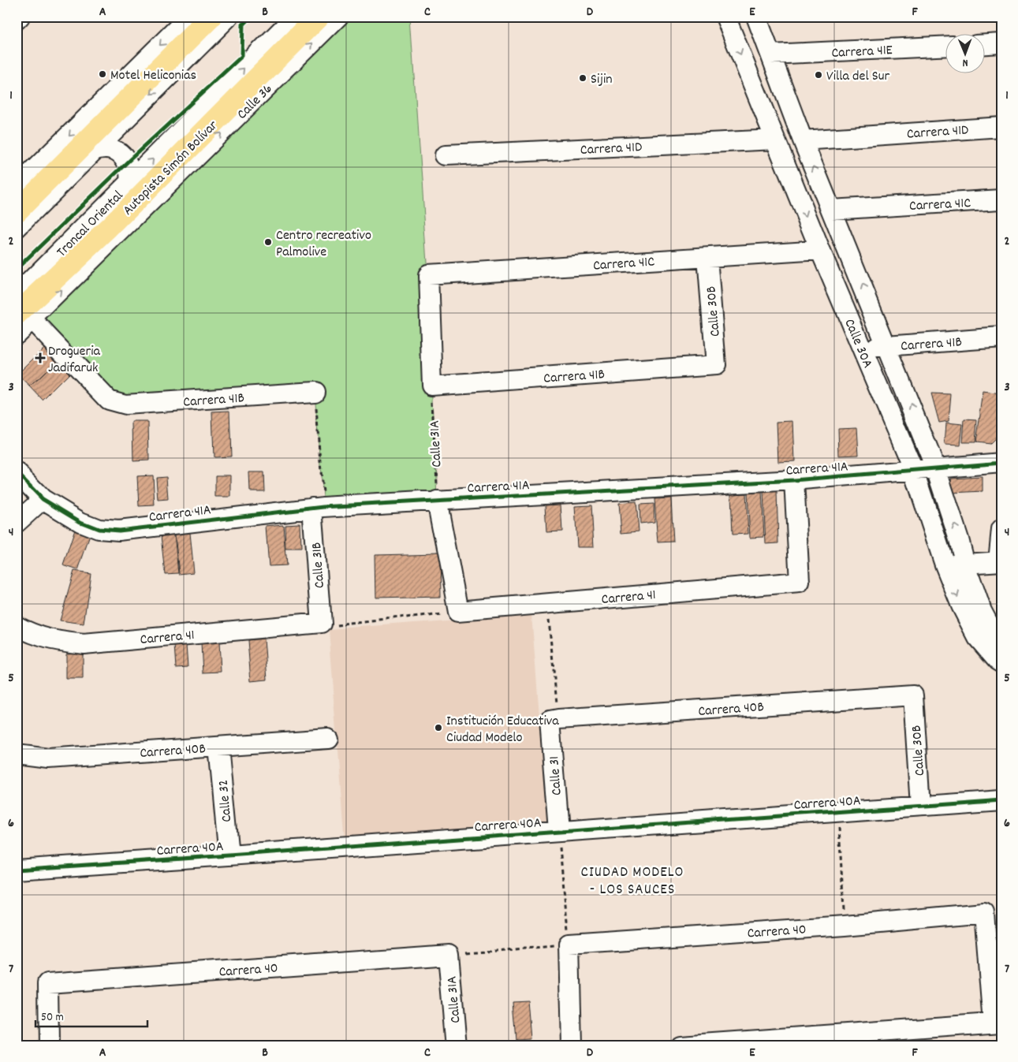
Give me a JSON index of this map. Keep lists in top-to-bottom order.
{
  "streets": {
    "highway": ["Autopista Simón Bolívar"],
    "street": [
      "Carrera 41E",
      "Calle 36",
      "Carrera 41D",
      "Carrera 41C",
      "Troncal Oriental",
      "Calle 30B",
      "Calle 30A",
      "Carrera 41B",
      "Calle 31A",
      "Carrera 41A",
      "Calle 31B",
      "Carrera 41",
      "Carrera 40B",
      "Calle 31",
      "Calle 32",
      "Carrera 40A",
      "Carrera 40"
    ]
  },
  "crossings": [
    ["Carrera 41E", "Calle 30A"],
    ["Calle 36", "Autopista Simón Bolívar"],
    ["Calle 36", "Carrera 41B"],
    ["Carrera 41D", "Calle 30A"],
    ["Autopista Simón Bolívar", "Carrera 41B"],
    ["Carrera 41C", "Calle 30B"],
    ["Carrera 41C", "Calle 30A"],
    ["Carrera 41C", "Carrera 41B"],
    ["Carrera 41C", "Calle 31A"],
    ["Calle 30B", "Carrera 41B"],
    ["Calle 30B", "Carrera 40B"],
    ["Calle 30B", "Carrera 40A"],
    ["Calle 30A", "Carrera 41B"],
    ["Calle 30A", "Carrera 41A"],
    ["Carrera 41B", "Calle 31A"],
    ["Calle 31A", "Carrera 41A"],
    ["Calle 31A", "Carrera 40"],
    ["Carrera 41A", "Calle 31B"],
    ["Carrera 41A", "Carrera 41"],
    ["Calle 31B", "Carrera 41"],
    ["Carrera 40B", "Calle 31"],
    ["Carrera 40B", "Calle 32"],
    ["Calle 31", "Carrera 40A"],
    ["Calle 32", "Carrera 40A"]
  ],
  "districts": ["CIUDAD MODELO - LOS SAUCES"],
  "places": {
    "other": [
      "Motel Heliconias",
      "Villa del Sur",
      "Sijin",
      "Centro recreativo Palmolive",
      "Institución Educativa Ciudad Modelo"
    ],
    "health": ["Drogueria Jadifaruk"]
  },
  "scale_bar": "50 m",
  "north": "bottom",
  "grid": {
    "columns": [
      "A",
      "B",
      "C",
      "D",
      "E",
      "F"
    ],
    "rows": [
      "1",
      "2",
      "3",
      "4",
      "5",
      "6",
      "7"
    ]
  }
}
